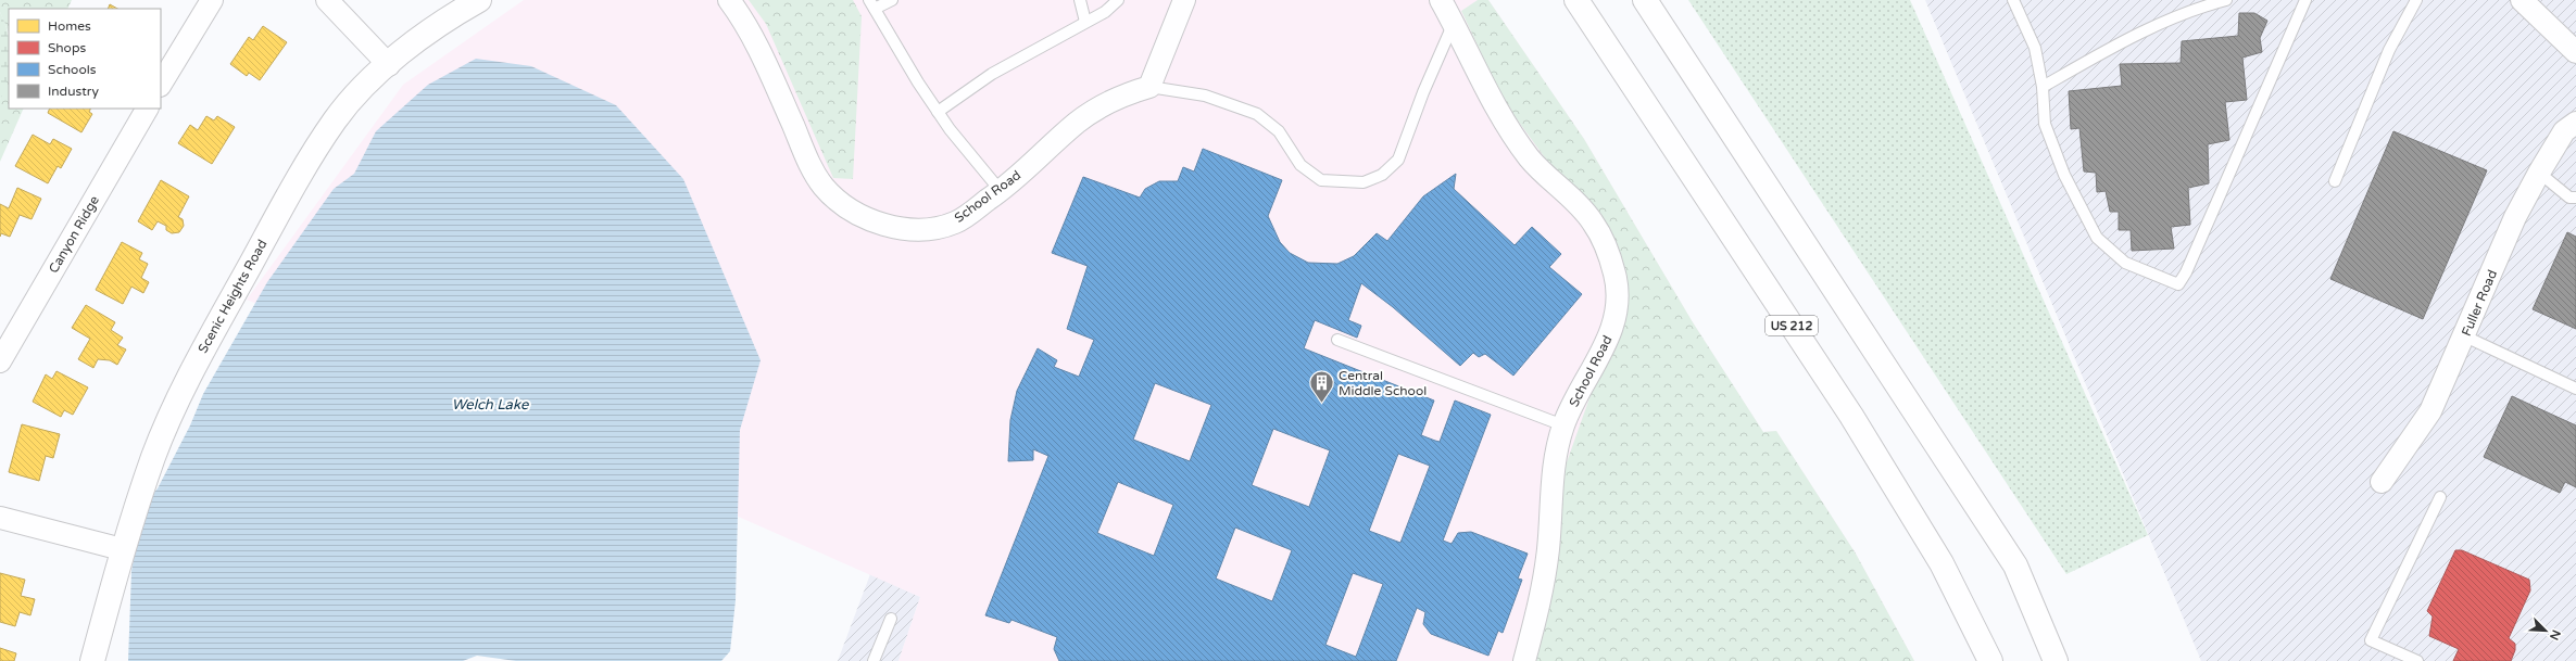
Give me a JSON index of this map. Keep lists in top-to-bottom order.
{
  "streets": {
    "main road": ["Scenic Heights Road", "US 212"],
    "street": ["School Road", "Canyon Ridge", "Fuller Road"]
  },
  "water": ["Welch Lake"],
  "places": {
    "building": ["Central Middle School"]
  },
  "legend": [
    "Homes",
    "Shops",
    "Schools",
    "Industry"
  ],
  "north": "bottom right"
}
